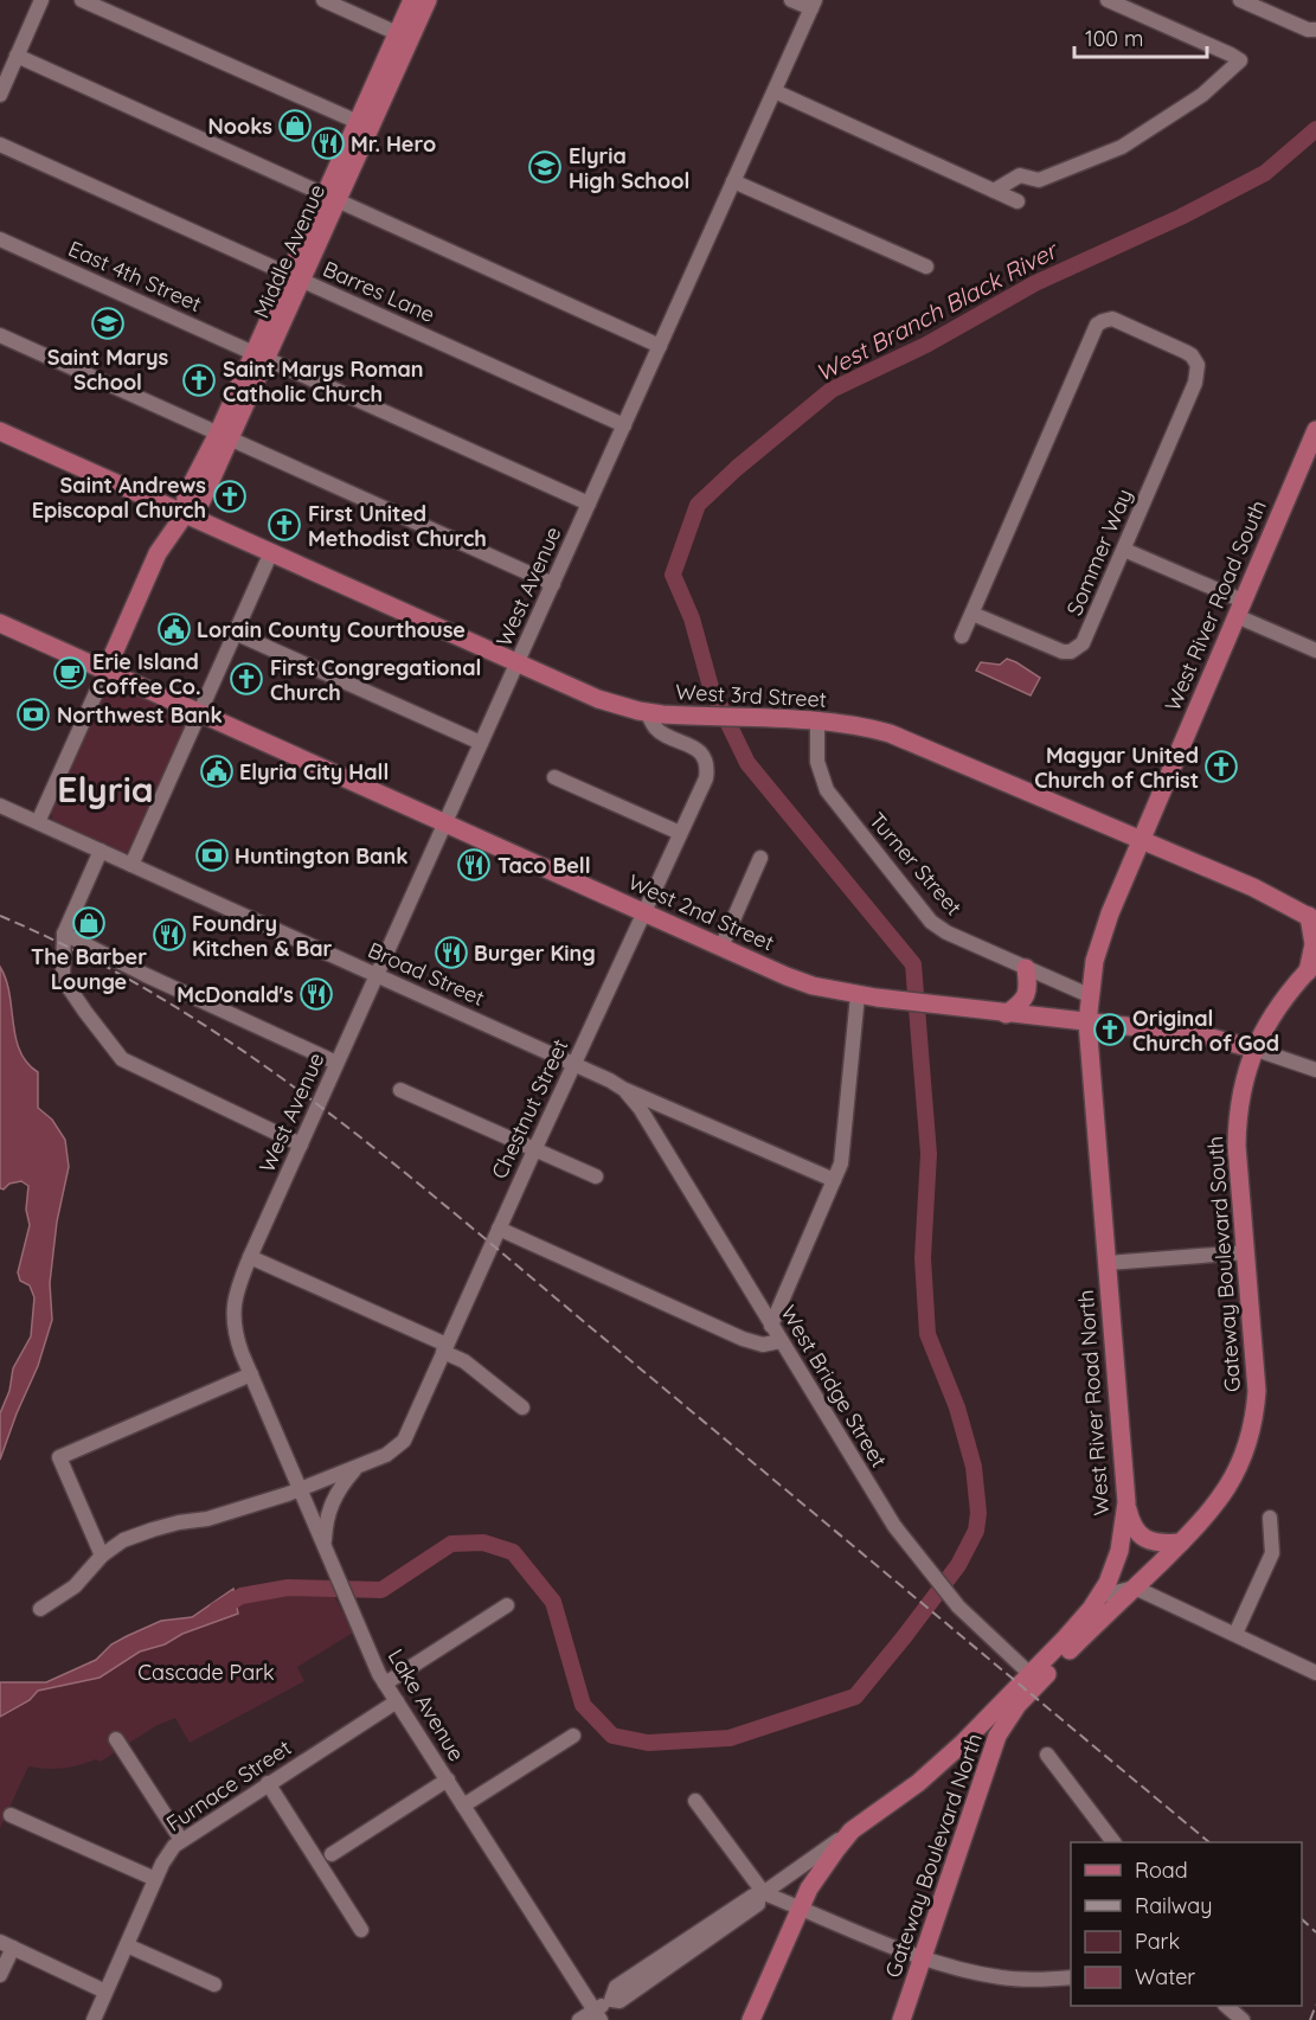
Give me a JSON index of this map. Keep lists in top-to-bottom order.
{
  "streets": {
    "main road": [
      "Middle Avenue",
      "West River Road South",
      "West 3rd Street",
      "West 2nd Street",
      "Gateway Boulevard South",
      "West River Road North",
      "Gateway Boulevard North"
    ],
    "street": [
      "East 4th Street",
      "Barres Lane",
      "Sommer Way",
      "West Avenue",
      "Turner Street",
      "Broad Street",
      "Chestnut Street",
      "West Bridge Street",
      "Lake Avenue",
      "Furnace Street"
    ]
  },
  "crossings": [
    ["Middle Avenue", "East 4th Street"],
    ["Middle Avenue", "Barres Lane"],
    ["Middle Avenue", "West 3rd Street"],
    ["Middle Avenue", "West 2nd Street"],
    ["Middle Avenue", "Broad Street"],
    ["East 4th Street", "West Avenue"],
    ["Barres Lane", "West Avenue"],
    ["West Avenue", "West 3rd Street"],
    ["West Avenue", "West 2nd Street"],
    ["West Avenue", "Broad Street"],
    ["West Avenue", "Lake Avenue"],
    ["West River Road South", "West 3rd Street"],
    ["West River Road South", "West River Road North"],
    ["West 3rd Street", "Turner Street"],
    ["West 3rd Street", "Chestnut Street"],
    ["West 3rd Street", "West River Road North"],
    ["Turner Street", "West River Road North"],
    ["West 2nd Street", "Chestnut Street"],
    ["West 2nd Street", "Gateway Boulevard South"],
    ["West 2nd Street", "West River Road North"],
    ["Broad Street", "Chestnut Street"],
    ["Broad Street", "West Bridge Street"],
    ["Chestnut Street", "Lake Avenue"],
    ["Gateway Boulevard South", "Gateway Boulevard North"],
    ["West Bridge Street", "West River Road North"],
    ["West Bridge Street", "Gateway Boulevard North"],
    ["West River Road North", "Lake Avenue"],
    ["West River Road North", "Gateway Boulevard North"],
    ["Lake Avenue", "Furnace Street"]
  ],
  "districts": ["Elyria"],
  "water": ["West Branch Black River"],
  "parks": ["Cascade Park"],
  "places": {
    "shop": ["Nooks", "The Barber Lounge"],
    "restaurant": [
      "Mr. Hero",
      "Taco Bell",
      "Foundry Kitchen & Bar",
      "Burger King",
      "McDonald's"
    ],
    "school or university": ["Elyria High School", "Saint Marys School"],
    "church": [
      "Saint Marys Roman Catholic Church",
      "Saint Andrews Episcopal Church",
      "First United Methodist Church",
      "First Congregational Church",
      "Magyar United Church of Christ",
      "Original Church of God"
    ],
    "public building": ["Lorain County Courthouse", "Elyria City Hall"],
    "cafe": ["Erie Island Coffee Co."],
    "bank": ["Northwest Bank", "Huntington Bank"]
  },
  "legend": [
    "Road",
    "Railway",
    "Park",
    "Water"
  ],
  "scale_bar": "100 m"
}
